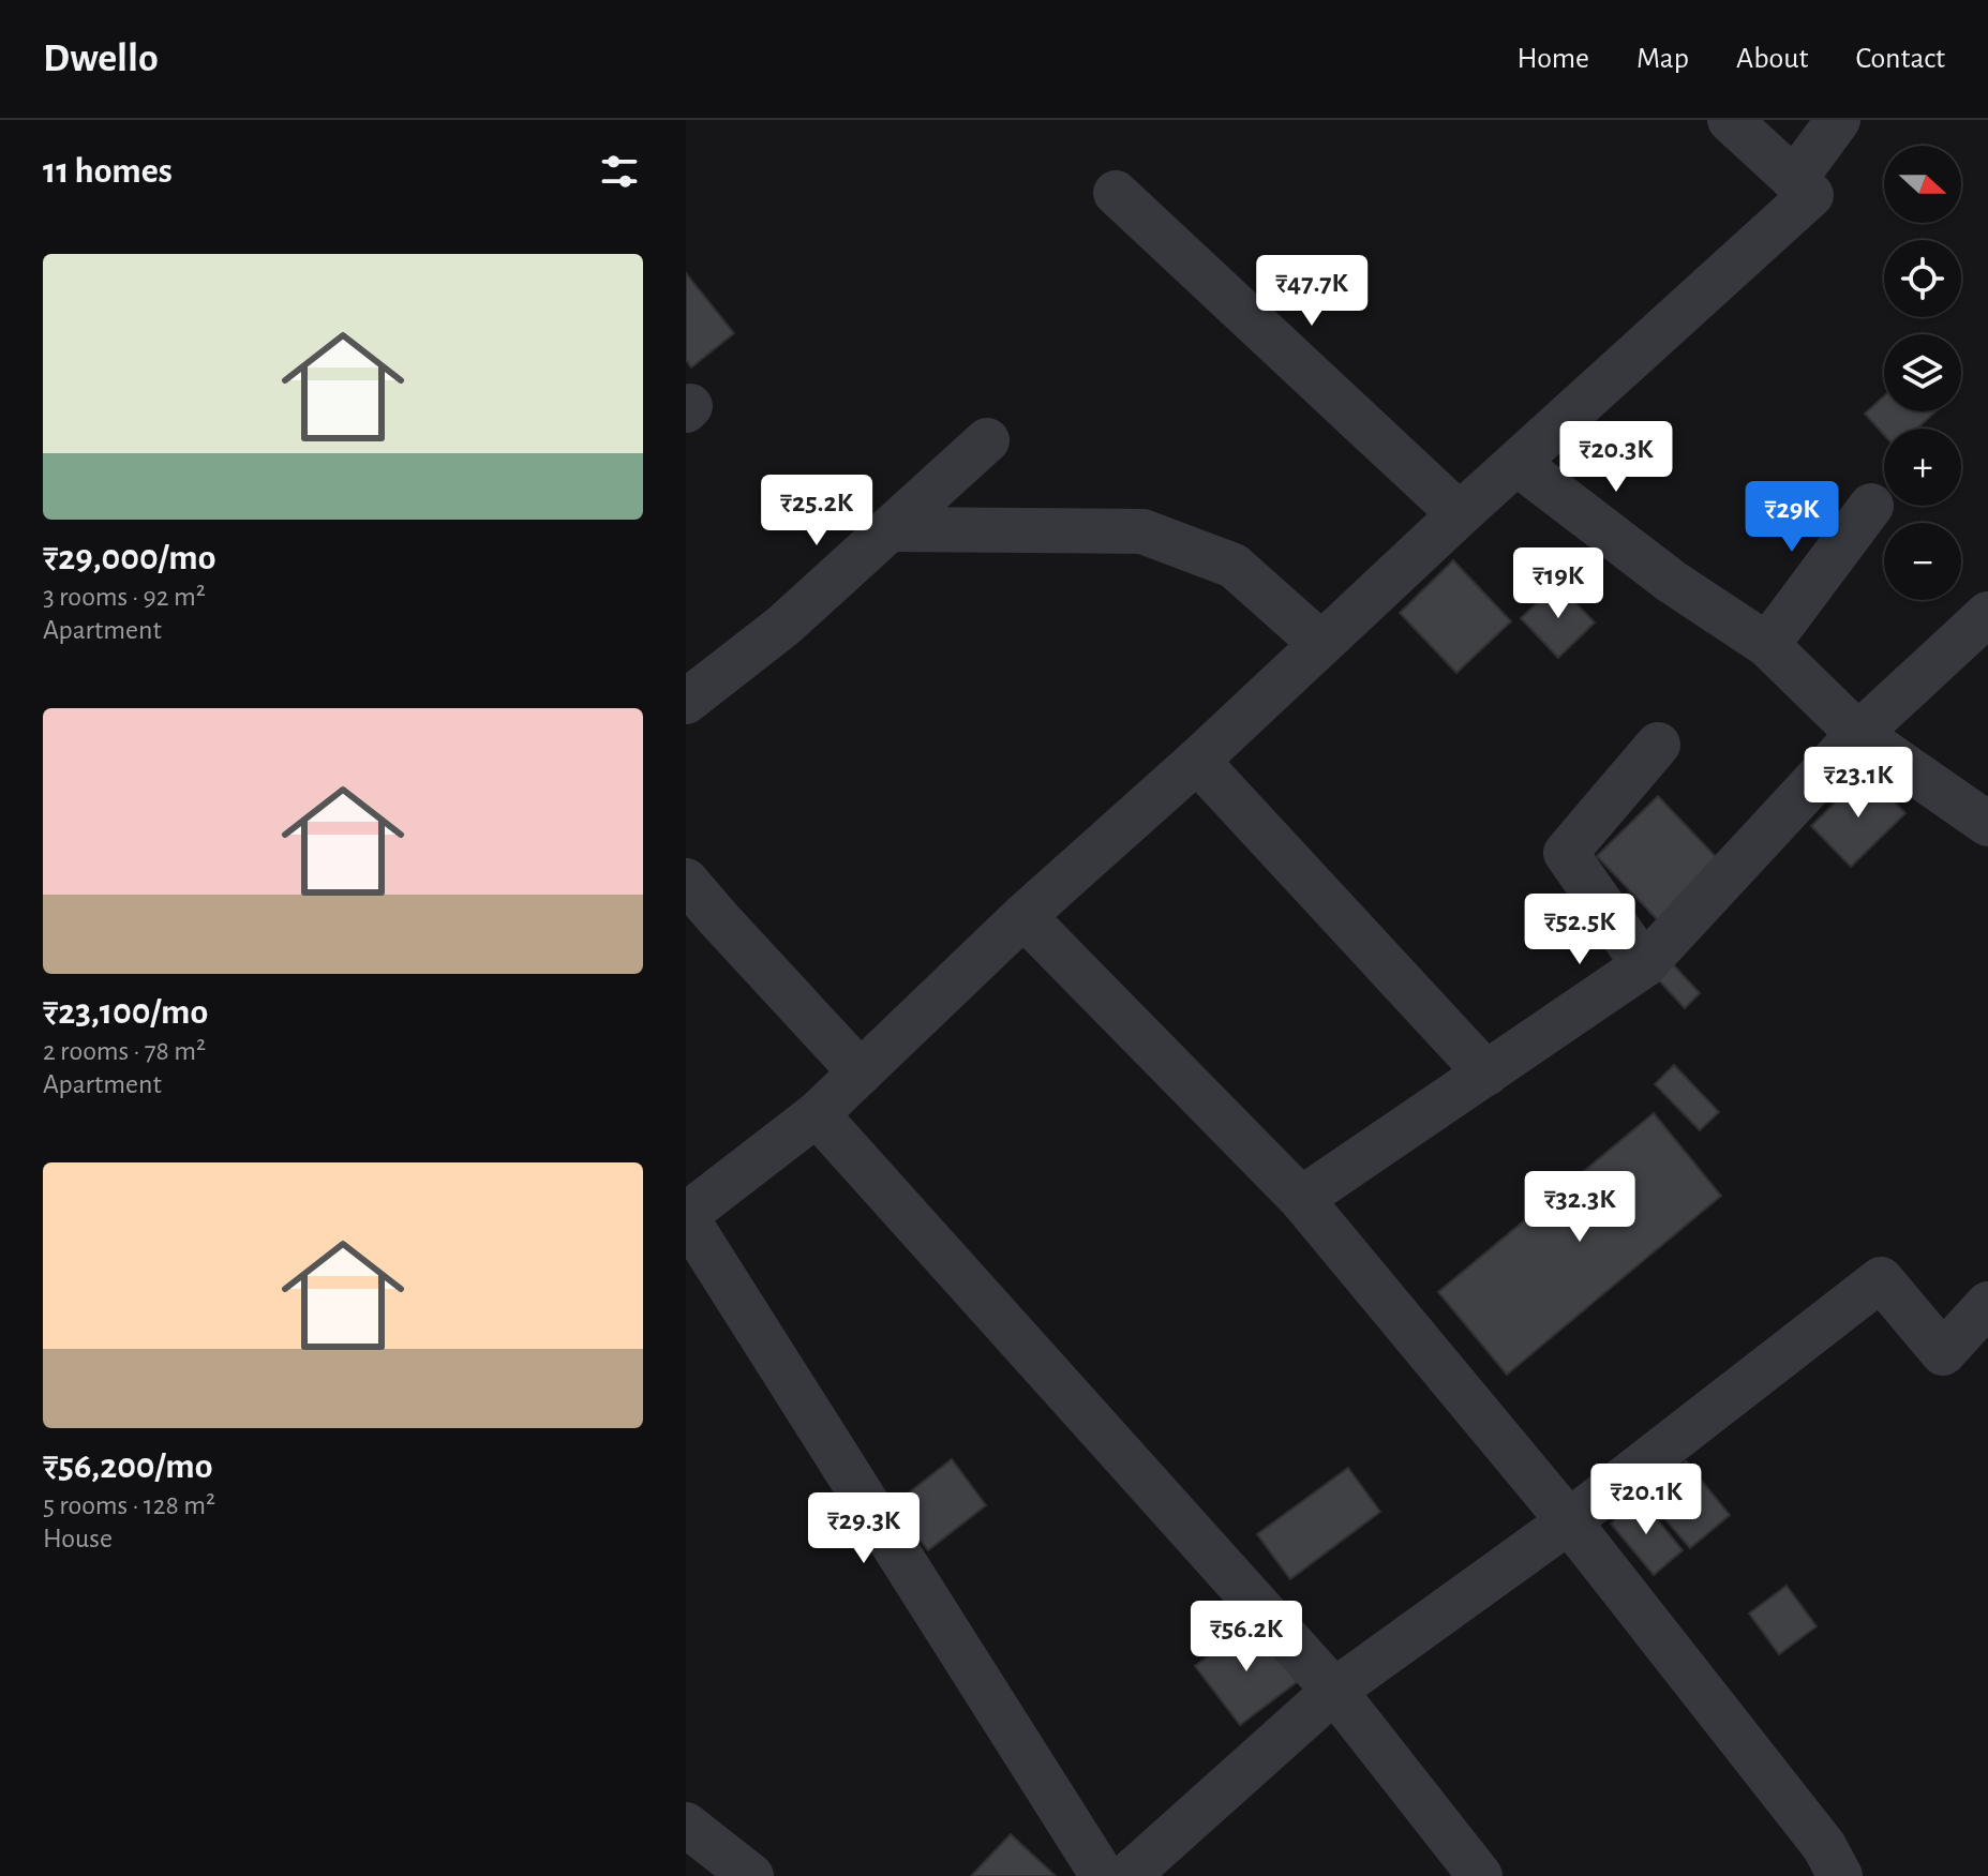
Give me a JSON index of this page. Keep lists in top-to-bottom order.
{
  "north": "right",
  "page": {
    "header": "Dwello",
    "nav": [
      "Home",
      "Map",
      "About",
      "Contact"
    ],
    "heading": "11 homes",
    "map_buttons": ["+", "−"],
    "list": [
      {
        "name": "₹29,000/mo",
        "note": "3 rooms · 92 m² · Apartment"
      },
      {
        "name": "₹23,100/mo",
        "note": "2 rooms · 78 m² · Apartment"
      },
      {
        "name": "₹56,200/mo",
        "note": "5 rooms · 128 m² · House"
      }
    ],
    "price": [
      "₹47.7K",
      "₹20.3K",
      "₹25.2K",
      "₹29K",
      "₹19K",
      "₹23.1K",
      "₹52.5K",
      "₹32.3K",
      "₹20.1K",
      "₹29.3K",
      "₹56.2K"
    ]
  }
}
